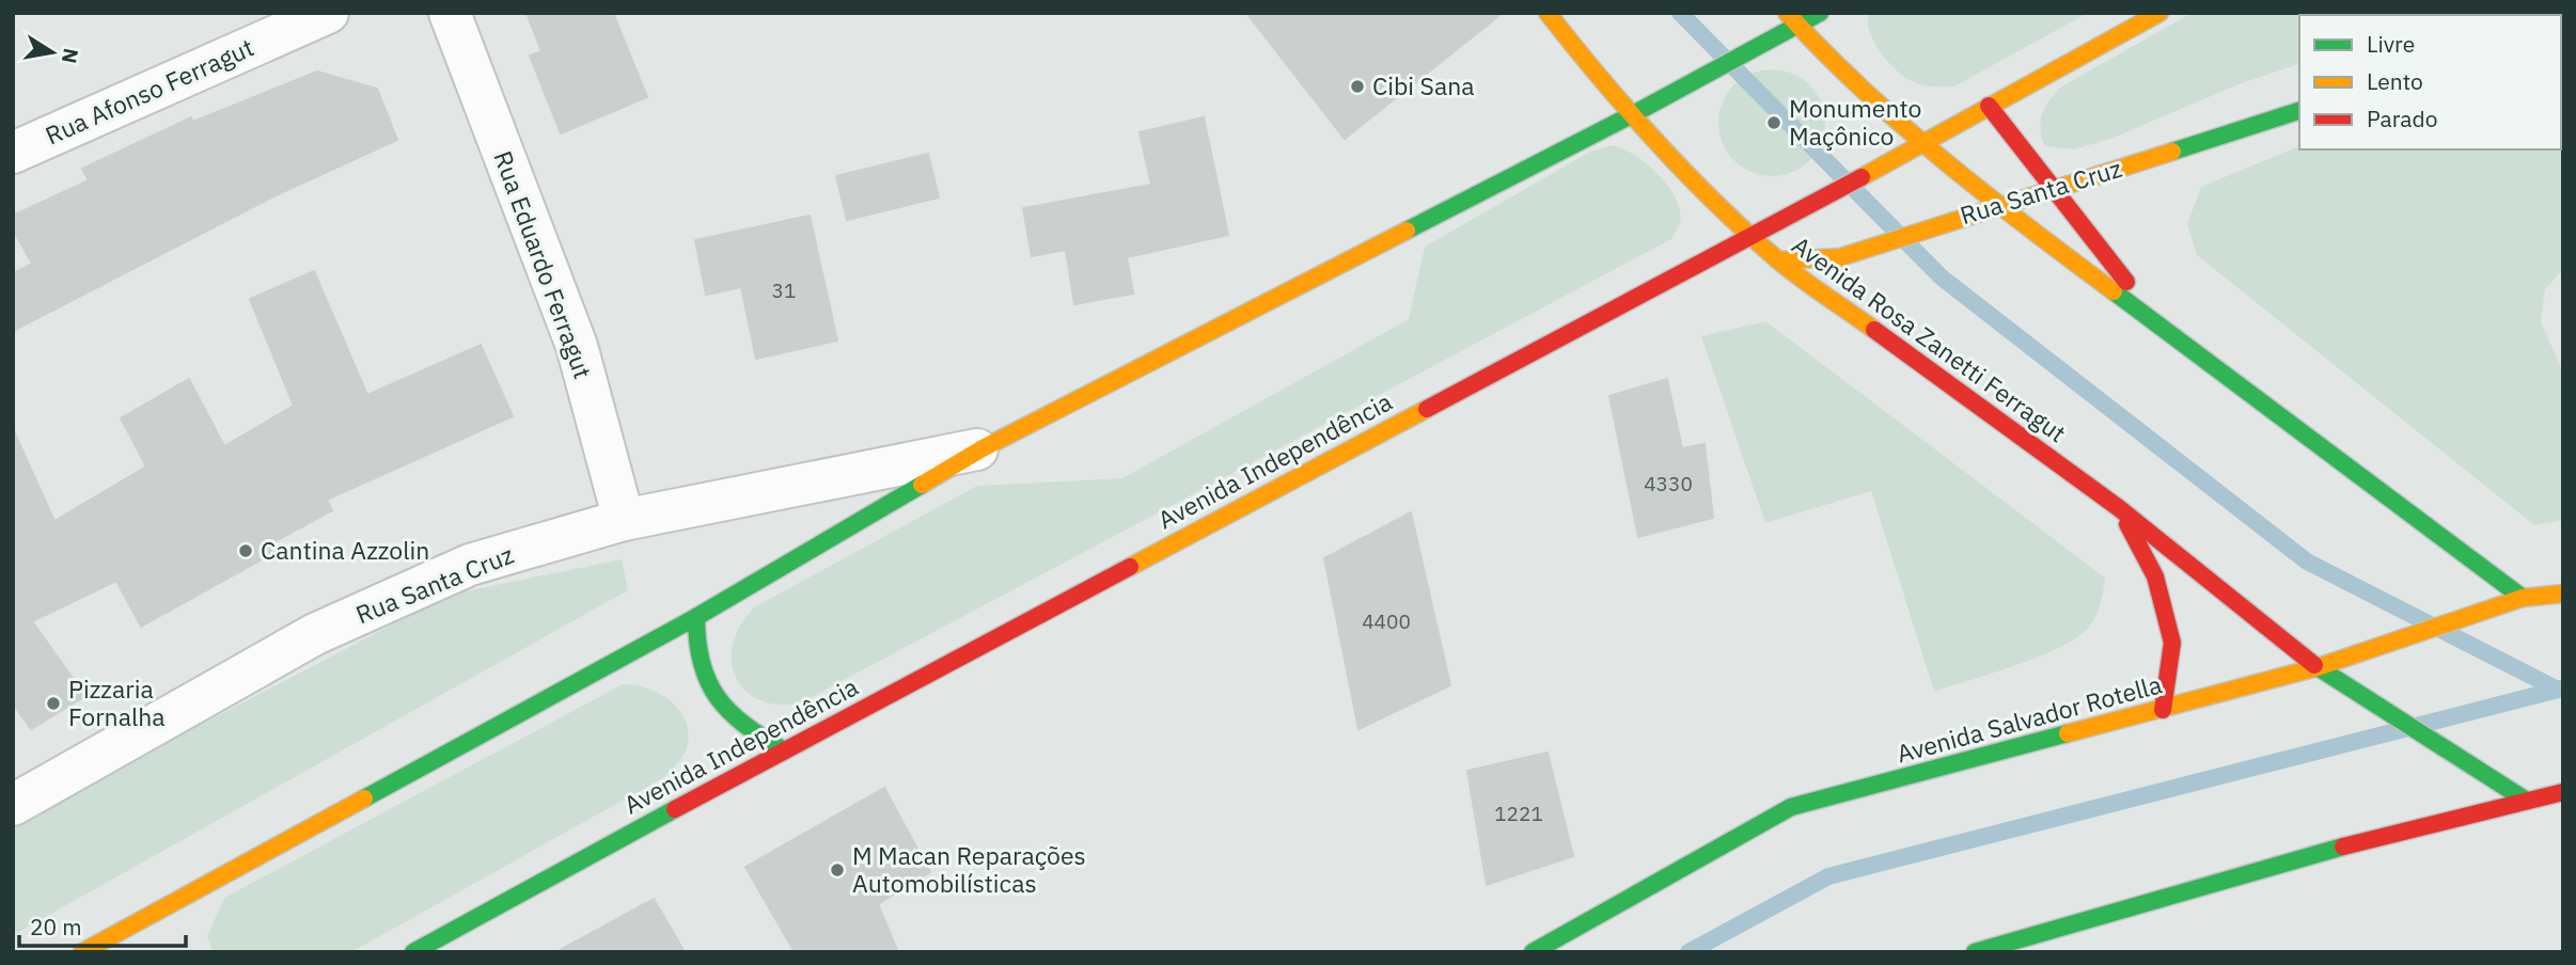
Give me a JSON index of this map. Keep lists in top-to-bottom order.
{
  "streets": {
    "main road": [
      "Rua Santa Cruz",
      "Avenida Rosa Zanetti Ferragut",
      "Avenida Independência",
      "Avenida Salvador Rotella"
    ],
    "street": ["Rua Afonso Ferragut", "Rua Eduardo Ferragut"]
  },
  "crossings": [
    ["Rua Santa Cruz", "Rua Eduardo Ferragut"],
    ["Rua Santa Cruz", "Avenida Rosa Zanetti Ferragut"],
    ["Avenida Rosa Zanetti Ferragut", "Avenida Independência"],
    ["Avenida Rosa Zanetti Ferragut", "Avenida Salvador Rotella"]
  ],
  "places": [
    "Cibi Sana",
    "Monumento Maçônico",
    "Cantina Azzolin",
    "Pizzaria Fornalha",
    "M Macan Reparações Automobilísticas"
  ],
  "house_numbers": [
    "31",
    "4330",
    "4400",
    "1221"
  ],
  "legend": ["Livre", "Lento", "Parado"],
  "scale_bar": "20 m",
  "north": "right"
}
